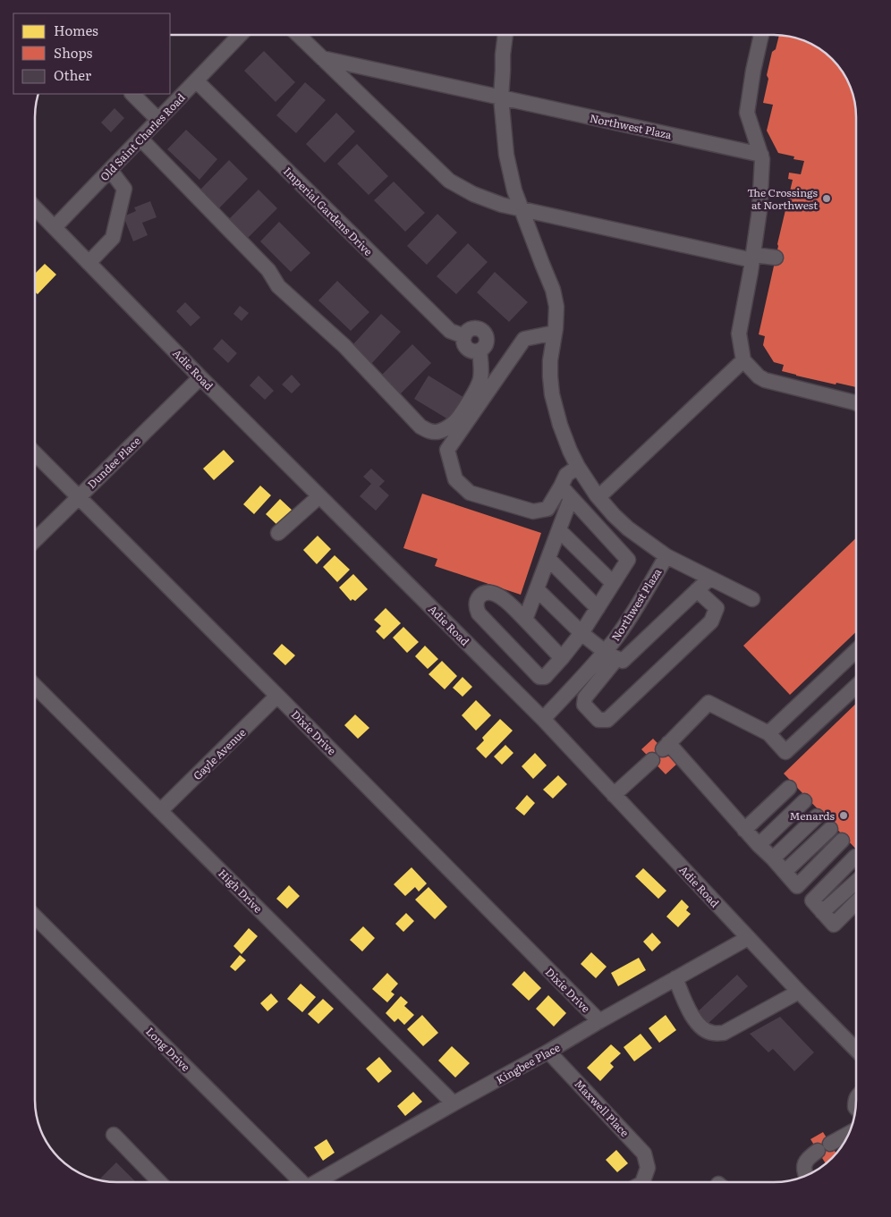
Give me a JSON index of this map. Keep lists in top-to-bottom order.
{
  "streets": {
    "street": [
      "Northwest Plaza",
      "Old Saint Charles Road",
      "Imperial Gardens Drive",
      "Adie Road",
      "Dundee Place",
      "Dixie Drive",
      "Gayle Avenue",
      "High Drive",
      "Long Drive",
      "Kingbee Place",
      "Maxwell Place"
    ]
  },
  "crossings": [
    ["Northwest Plaza", "Adie Road"],
    ["Old Saint Charles Road", "Imperial Gardens Drive"],
    ["Old Saint Charles Road", "Adie Road"],
    ["Adie Road", "Dundee Place"],
    ["Adie Road", "Kingbee Place"],
    ["Dundee Place", "Dixie Drive"],
    ["Dixie Drive", "Gayle Avenue"],
    ["Dixie Drive", "Kingbee Place"],
    ["Gayle Avenue", "High Drive"],
    ["High Drive", "Kingbee Place"],
    ["Kingbee Place", "Maxwell Place"]
  ],
  "places": ["The Crossings at Northwest", "Menards"],
  "legend": ["Homes", "Shops", "Other"]
}
